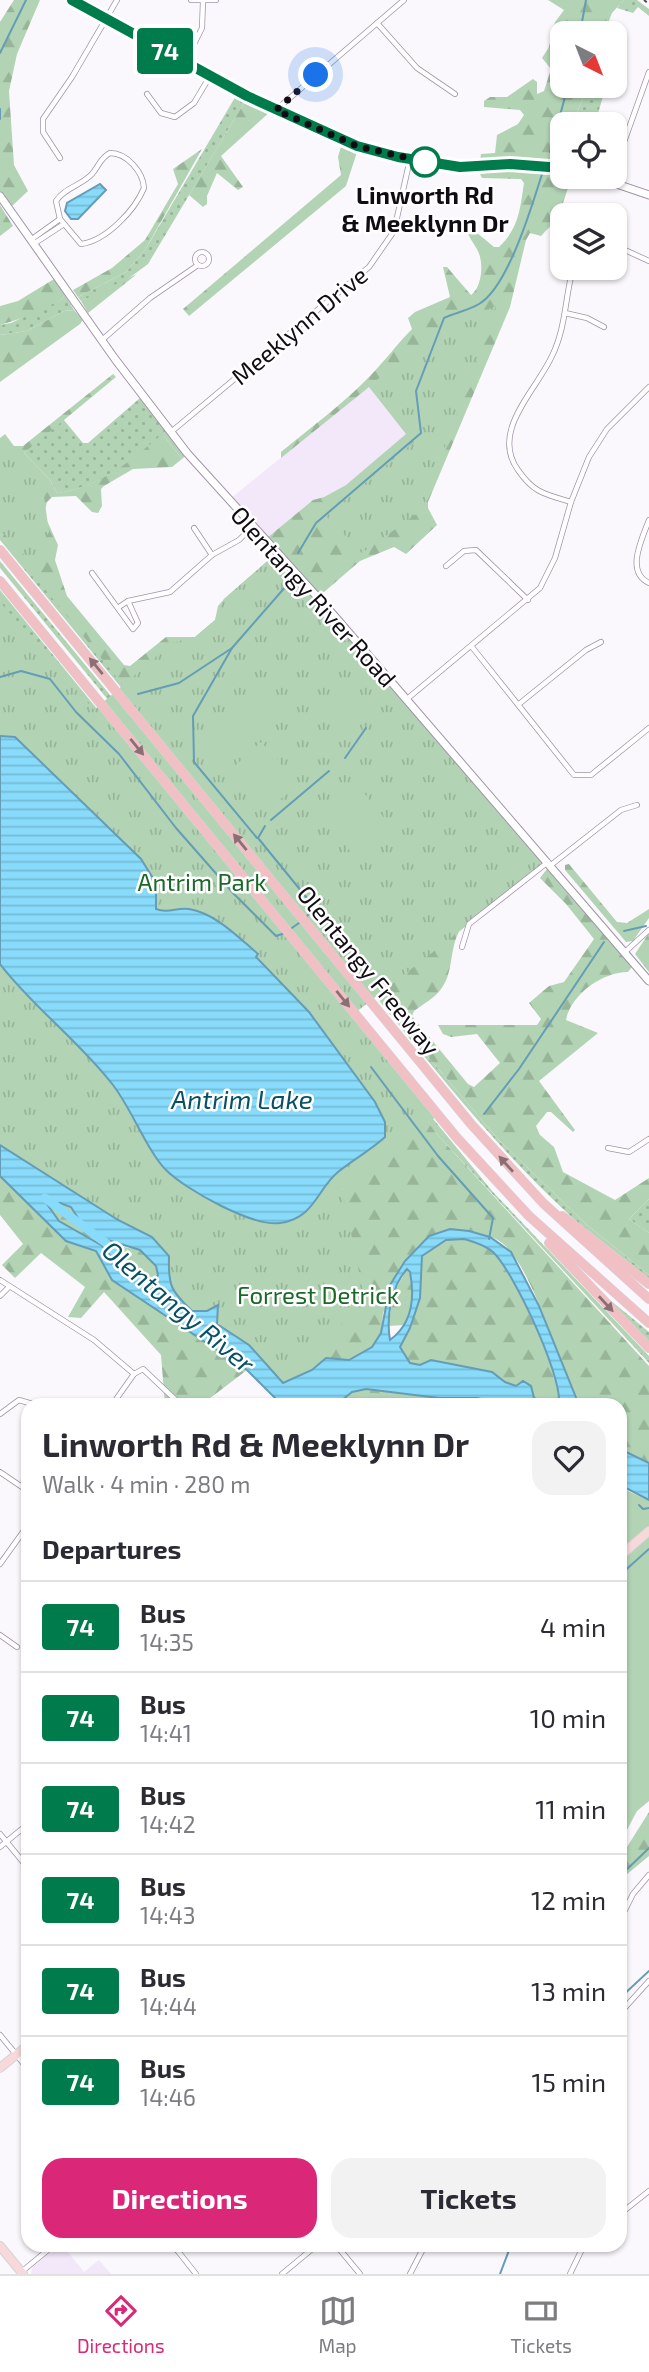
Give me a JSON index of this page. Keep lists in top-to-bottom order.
{
  "streets": {
    "highway": ["Olentangy Freeway"],
    "main road": ["Olentangy River Road"],
    "street": ["Meeklynn Drive"]
  },
  "crossings": [
    ["Meeklynn Drive", "Olentangy River Road"]
  ],
  "water": ["Antrim Lake", "Olentangy River"],
  "parks": ["Antrim Park", "Forrest Detrick"],
  "places": ["Linworth Rd & Meeklynn Dr"],
  "lines": ["bus line 74"],
  "north": "bottom right",
  "page": {
    "on_map": "74",
    "heading": [
      ["Linworth Rd & Meeklynn Dr", "Walk · 4 min · 280 m"],
      "Departures"
    ],
    "list": [
      {
        "mark": "74",
        "name": "Bus",
        "note": "14:35",
        "value": "4 min"
      },
      {
        "mark": "74",
        "name": "Bus",
        "note": "14:41",
        "value": "10 min"
      },
      {
        "mark": "74",
        "name": "Bus",
        "note": "14:42",
        "value": "11 min"
      },
      {
        "mark": "74",
        "name": "Bus",
        "note": "14:43",
        "value": "12 min"
      },
      {
        "mark": "74",
        "name": "Bus",
        "note": "14:44",
        "value": "13 min"
      },
      {
        "mark": "74",
        "name": "Bus",
        "note": "14:46",
        "value": "15 min"
      }
    ],
    "buttons": ["Directions", "Tickets"],
    "tabs": ["Directions", "Map", "Tickets"]
  }
}
